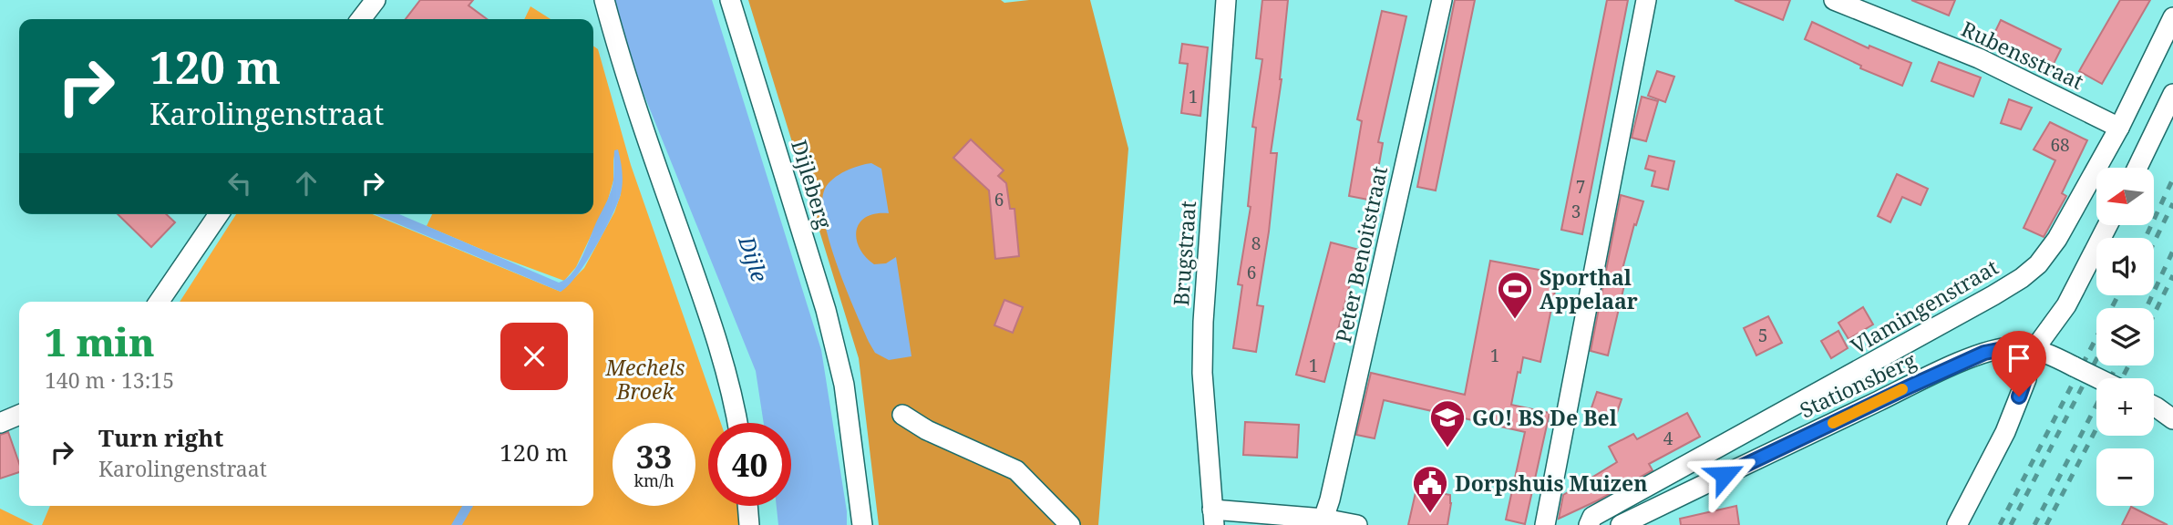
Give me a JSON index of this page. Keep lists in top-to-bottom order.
{
  "streets": {
    "street": [
      "Rubensstraat",
      "Dijleberg",
      "Brugstraat",
      "Peter Benoitstraat",
      "Vlamingenstraat",
      "Stationsberg"
    ]
  },
  "crossings": [
    ["Rubensstraat", "Vlamingenstraat"]
  ],
  "water": ["Dijle"],
  "parks": ["Mechels Broek"],
  "places": {
    "sports": ["Sporthal Appelaar"],
    "school or university": ["GO! BS De Bel"],
    "public building": ["Dorpshuis Muizen"]
  },
  "house_numbers": [
    "1",
    "68",
    "7",
    "6",
    "3",
    "8",
    "6",
    "5",
    "1",
    "1",
    "4"
  ],
  "north": "left",
  "page": {
    "turn": ["120 m", "Karolingenstraat"],
    "map_buttons": ["+", "−"],
    "heading": ["1 min", "140 m · 13:15"],
    "list": [
      {
        "name": "Turn right",
        "note": "Karolingenstraat",
        "value": "120 m"
      }
    ],
    "speed": "33 km/h",
    "limit": "40"
  }
}
